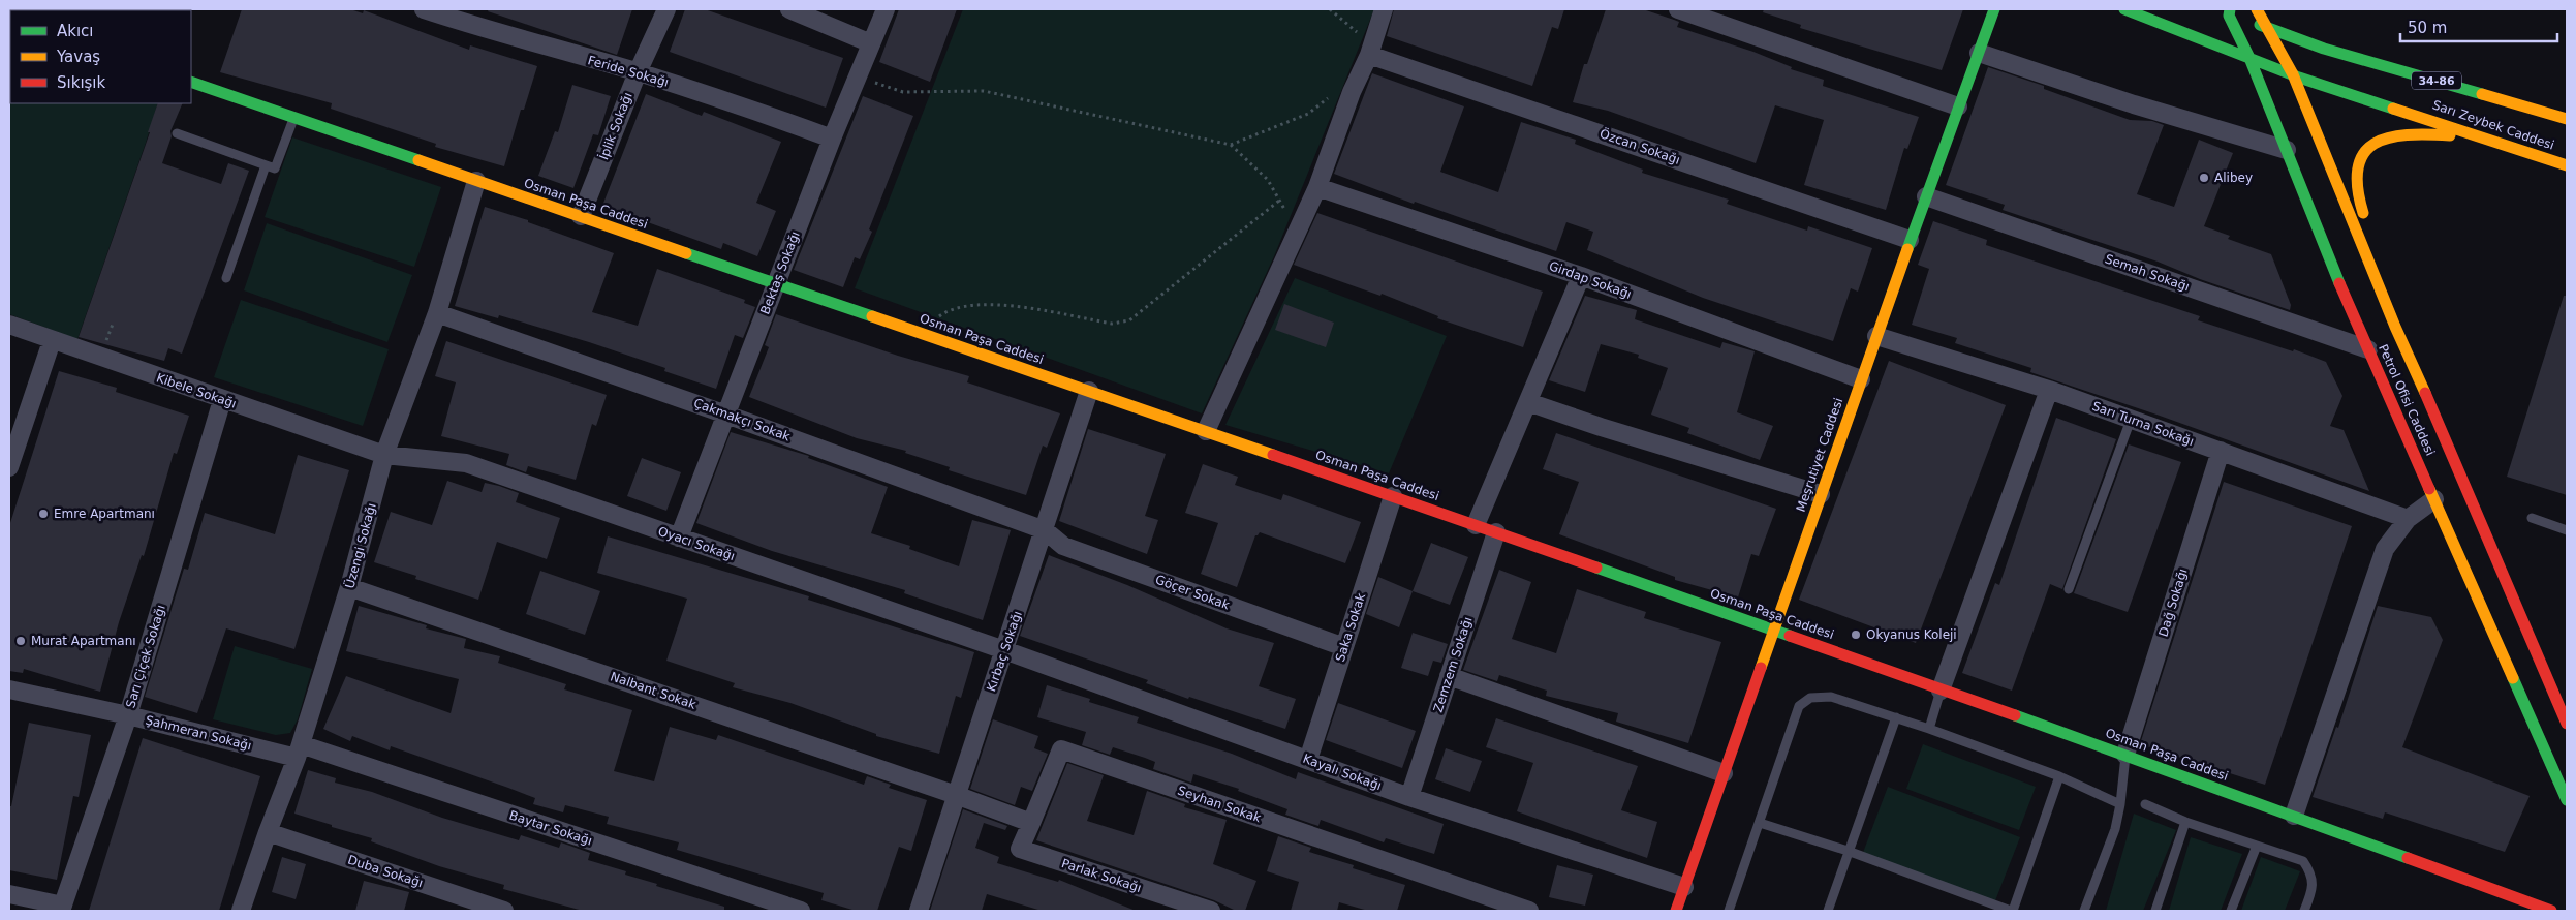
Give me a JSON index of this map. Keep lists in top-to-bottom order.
{
  "streets": {
    "main road": [
      "34-86",
      "Sarı Zeybek Caddesi",
      "Osman Paşa Caddesi",
      "Petrol Ofisi Caddesi",
      "Meşrutiyet Caddesi"
    ],
    "street": [
      "Feride Sokağı",
      "İplik Sokağı",
      "Özcan Sokağı",
      "Bektaş Sokağı",
      "Semah Sokağı",
      "Girdap Sokağı",
      "Kibele Sokağı",
      "Çakmakçı Sokak",
      "Sarı Turna Sokağı",
      "Oyacı Sokağı",
      "Üzengi Sokağı",
      "Göçer Sokak",
      "Dağ Sokağı",
      "Saka Sokak",
      "Kırbaç Sokağı",
      "Sarı Çiçek Sokağı",
      "Zemzem Sokağı",
      "Nalbant Sokak",
      "Şahmeran Sokağı",
      "Kayalı Sokağı",
      "Seyhan Sokak",
      "Baytar Sokağı",
      "Duba Sokağı",
      "Parlak Sokağı"
    ]
  },
  "crossings": [
    ["Feride Sokağı", "İplik Sokağı"],
    ["Feride Sokağı", "Bektaş Sokağı"],
    ["Sarı Zeybek Caddesi", "Petrol Ofisi Caddesi"],
    ["İplik Sokağı", "Osman Paşa Caddesi"],
    ["Özcan Sokağı", "Meşrutiyet Caddesi"],
    ["Osman Paşa Caddesi", "Bektaş Sokağı"],
    ["Osman Paşa Caddesi", "Meşrutiyet Caddesi"],
    ["Osman Paşa Caddesi", "Üzengi Sokağı"],
    ["Osman Paşa Caddesi", "Dağ Sokağı"],
    ["Osman Paşa Caddesi", "Saka Sokak"],
    ["Osman Paşa Caddesi", "Kırbaç Sokağı"],
    ["Osman Paşa Caddesi", "Zemzem Sokağı"],
    ["Bektaş Sokağı", "Çakmakçı Sokak"],
    ["Bektaş Sokağı", "Oyacı Sokağı"],
    ["Semah Sokağı", "Petrol Ofisi Caddesi"],
    ["Semah Sokağı", "Meşrutiyet Caddesi"],
    ["Girdap Sokağı", "Meşrutiyet Caddesi"],
    ["Kibele Sokağı", "Oyacı Sokağı"],
    ["Kibele Sokağı", "Üzengi Sokağı"],
    ["Kibele Sokağı", "Sarı Çiçek Sokağı"],
    ["Çakmakçı Sokak", "Üzengi Sokağı"],
    ["Çakmakçı Sokak", "Göçer Sokak"],
    ["Çakmakçı Sokak", "Kırbaç Sokağı"],
    ["Sarı Turna Sokağı", "Meşrutiyet Caddesi"],
    ["Sarı Turna Sokağı", "Dağ Sokağı"],
    ["Meşrutiyet Caddesi", "Kayalı Sokağı"],
    ["Oyacı Sokağı", "Üzengi Sokağı"],
    ["Oyacı Sokağı", "Kırbaç Sokağı"],
    ["Oyacı Sokağı", "Kayalı Sokağı"],
    ["Üzengi Sokağı", "Nalbant Sokak"],
    ["Üzengi Sokağı", "Şahmeran Sokağı"],
    ["Üzengi Sokağı", "Baytar Sokağı"],
    ["Üzengi Sokağı", "Duba Sokağı"],
    ["Göçer Sokak", "Saka Sokak"],
    ["Göçer Sokak", "Kırbaç Sokağı"],
    ["Saka Sokak", "Kayalı Sokağı"],
    ["Kırbaç Sokağı", "Nalbant Sokak"],
    ["Kırbaç Sokağı", "Kayalı Sokağı"],
    ["Sarı Çiçek Sokağı", "Şahmeran Sokağı"],
    ["Zemzem Sokağı", "Kayalı Sokağı"],
    ["Şahmeran Sokağı", "Baytar Sokağı"],
    ["Seyhan Sokak", "Parlak Sokağı"]
  ],
  "places": [
    "Alibey",
    "Emre Apartmanı",
    "Okyanus Koleji",
    "Murat Apartmanı"
  ],
  "legend": ["Akıcı", "Yavaş", "Sıkışık"],
  "scale_bar": "50 m"
}
